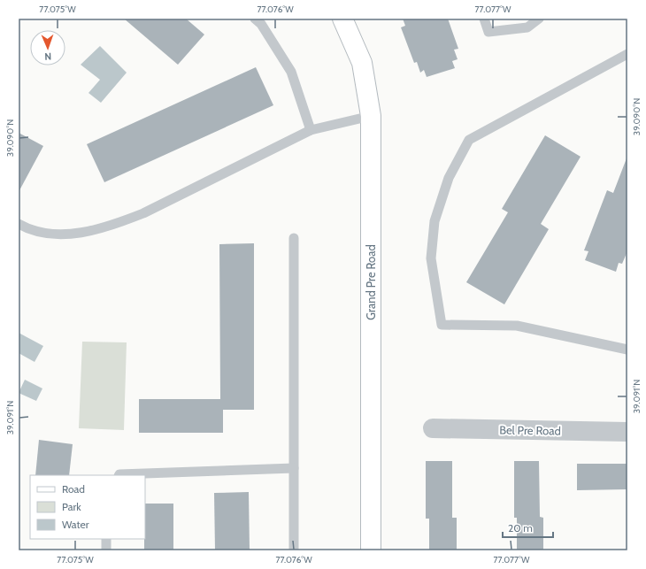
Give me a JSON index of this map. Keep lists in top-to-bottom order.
{
  "streets": {
    "street": ["Grand Pre Road", "Bel Pre Road"]
  },
  "legend": ["Road", "Park", "Water"],
  "scale_bar": "20 m",
  "north": "bottom",
  "coordinates": [
    "77.075°W",
    "77.076°W",
    "77.077°W",
    "39.090°N",
    "39.091°N"
  ]
}
